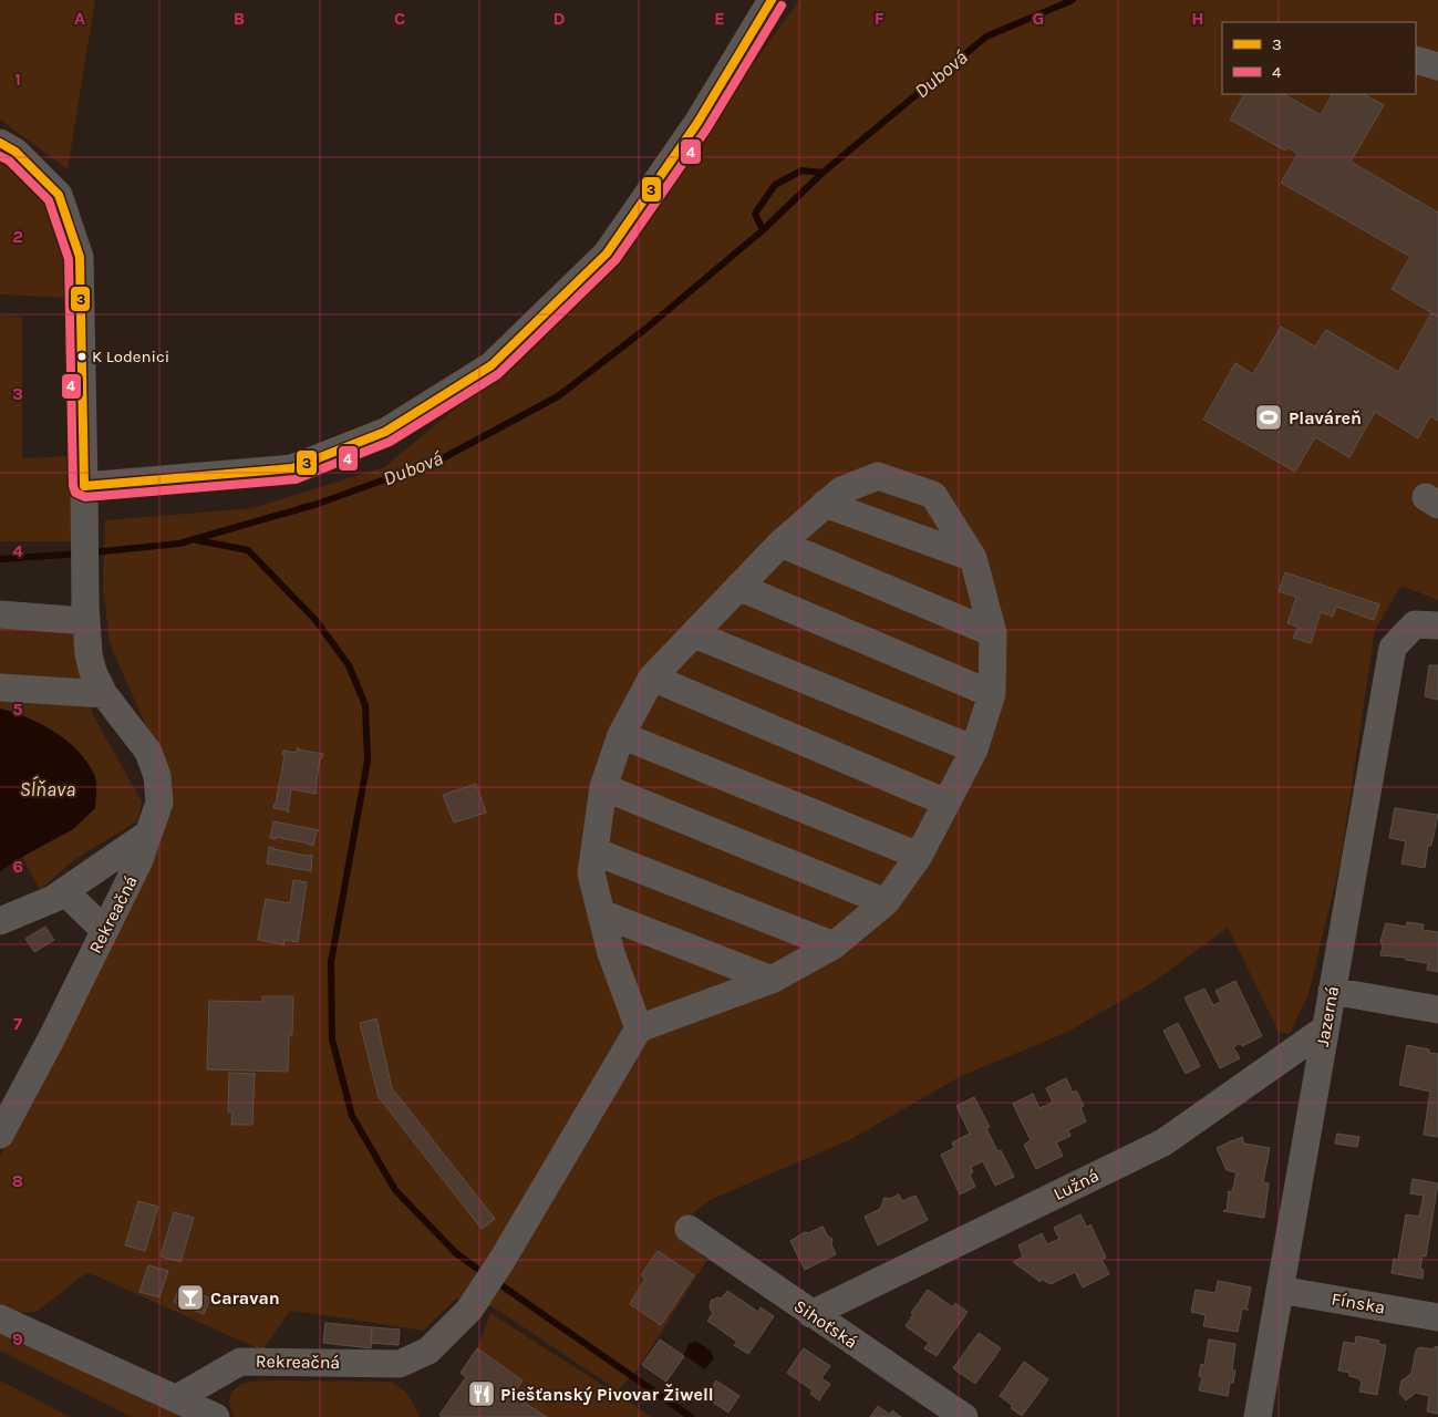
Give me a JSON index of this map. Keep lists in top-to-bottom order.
{
  "streets": {
    "street": [
      "Rekreačná",
      "Jazerná",
      "Lužná",
      "Fínska",
      "Sihoťská"
    ]
  },
  "crossings": [
    ["Jazerná", "Lužná"],
    ["Jazerná", "Fínska"],
    ["Lužná", "Sihoťská"]
  ],
  "water": ["Dubová", "Sĺňava"],
  "places": {
    "other": ["K Lodenici"],
    "sports": ["Plaváreň"],
    "bar": ["Caravan"],
    "restaurant": ["Piešťanský Pivovar Žiwell"]
  },
  "lines": ["transit line 3", "transit line 4"],
  "legend": ["3", "4"],
  "grid": {
    "columns": [
      "A",
      "B",
      "C",
      "D",
      "E",
      "F",
      "G",
      "H"
    ],
    "rows": [
      "1",
      "2",
      "3",
      "4",
      "5",
      "6",
      "7",
      "8",
      "9"
    ]
  }
}
